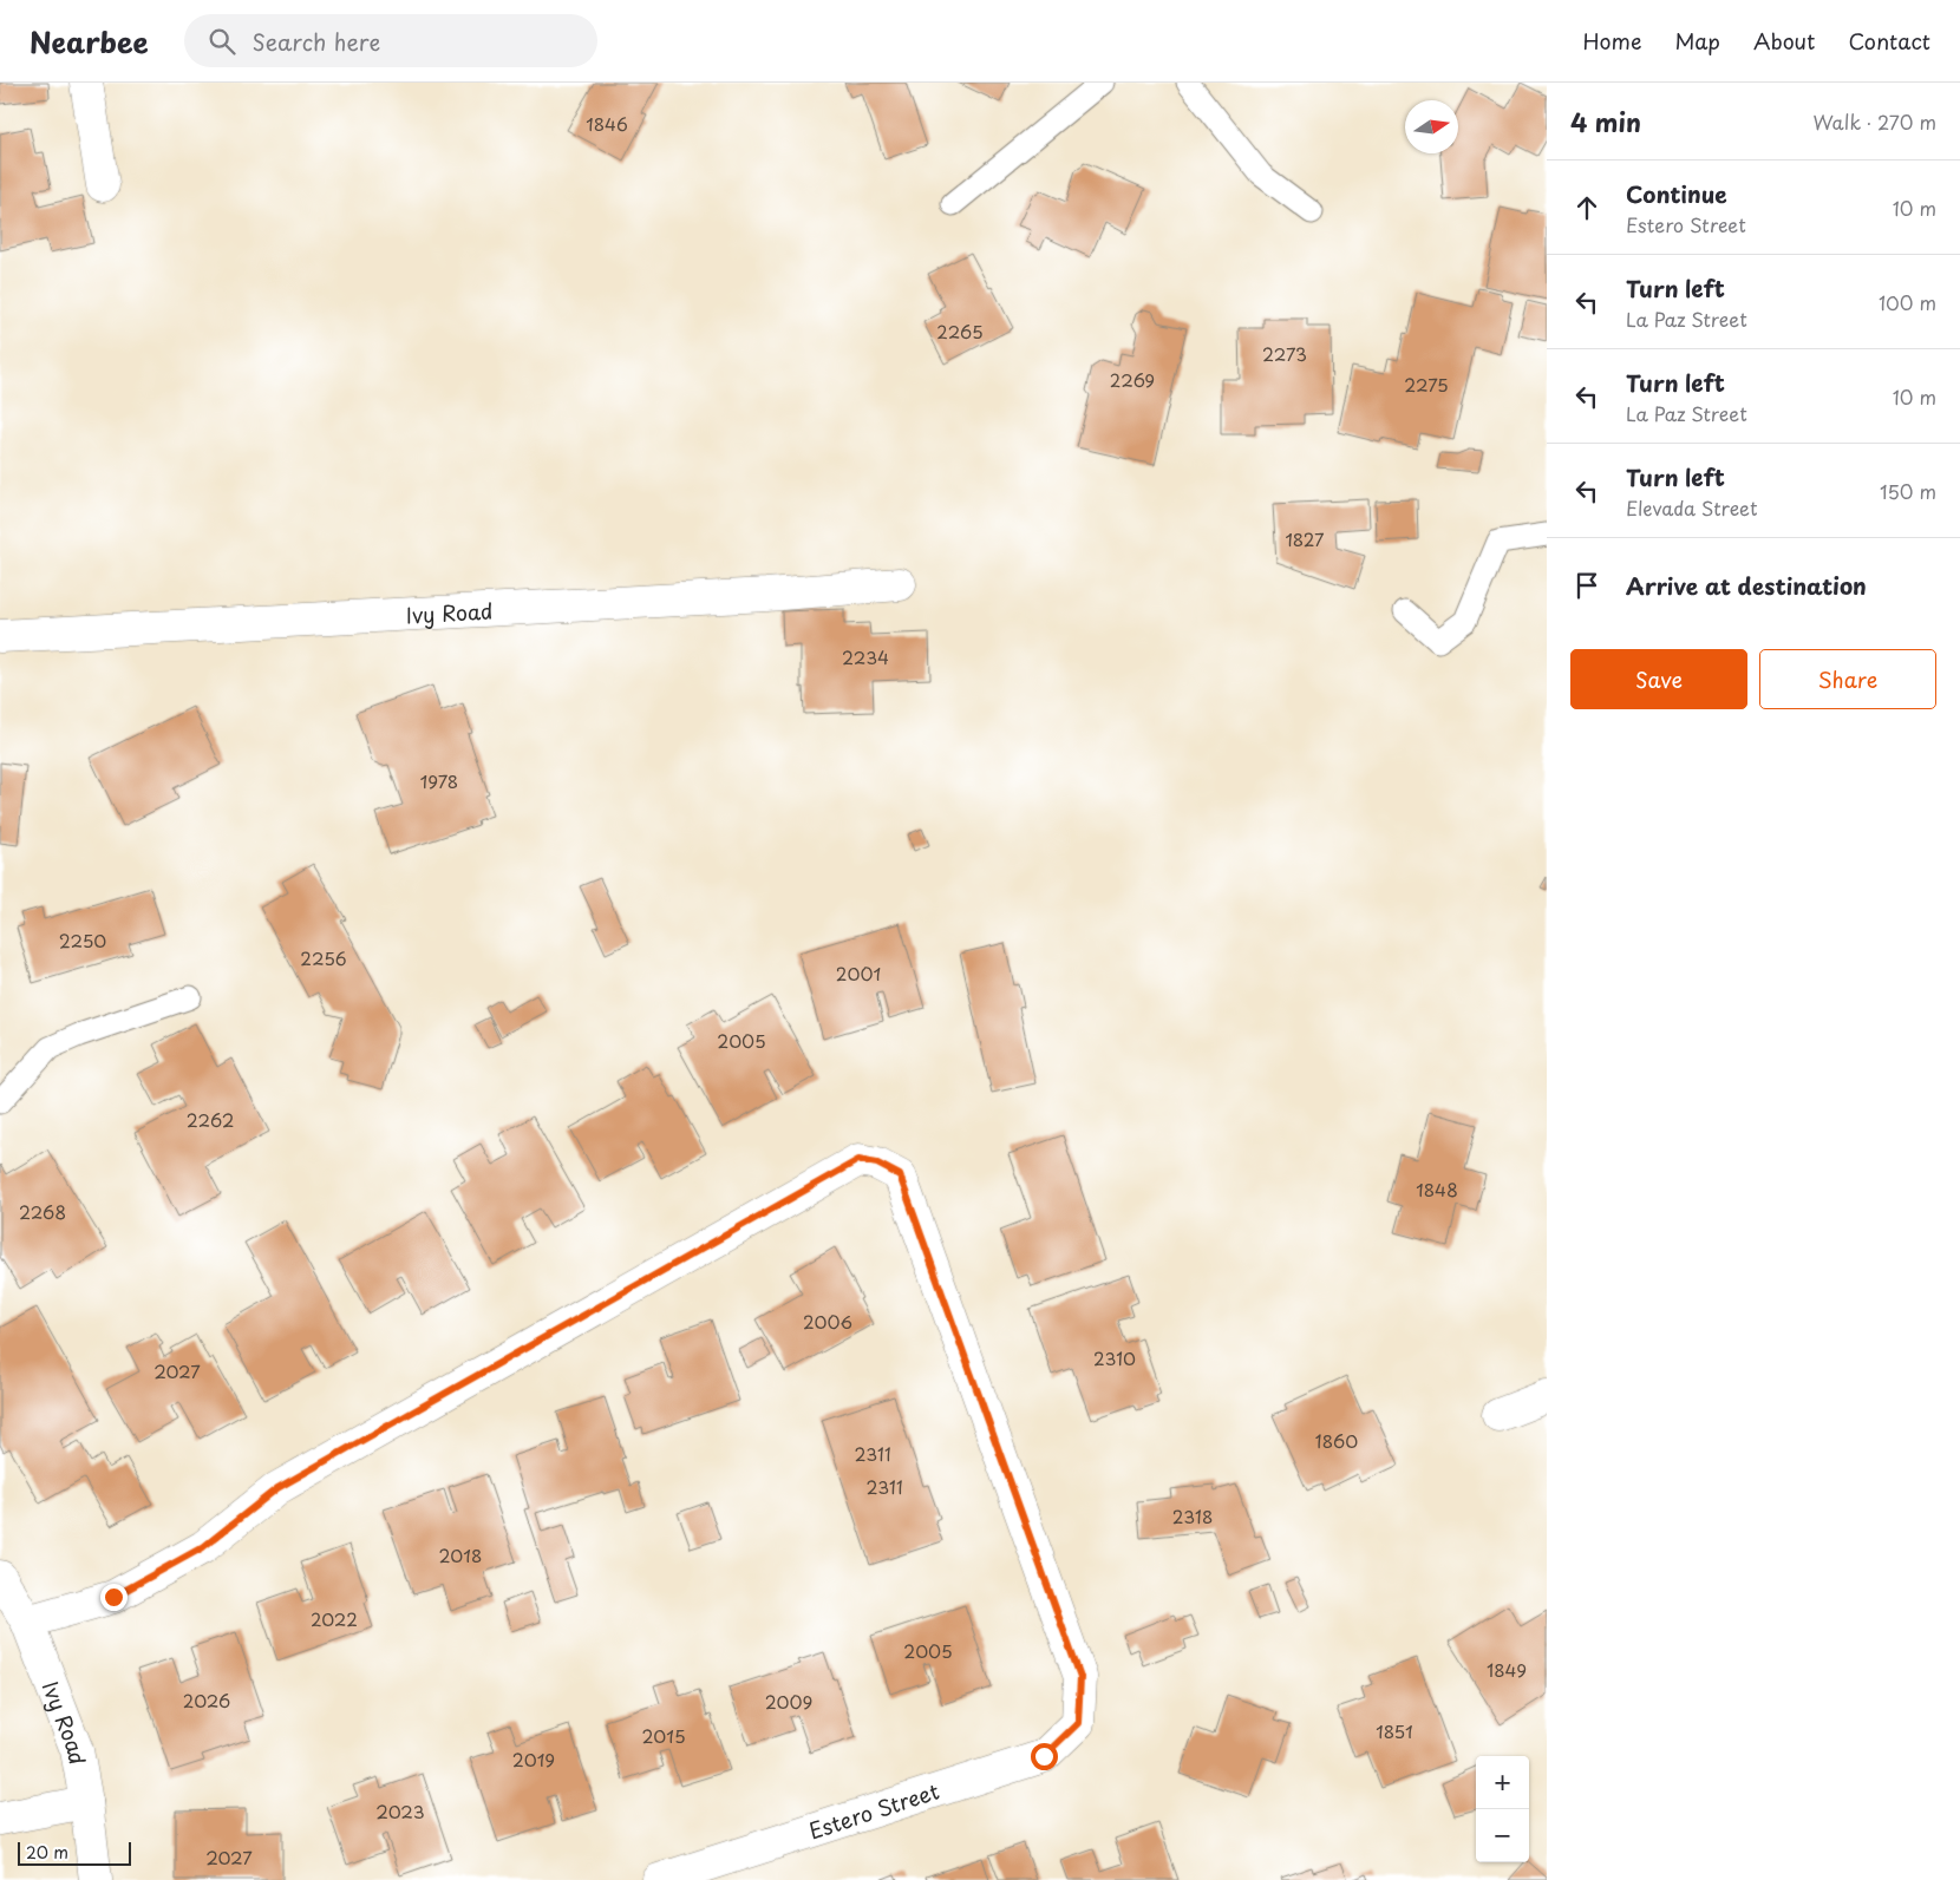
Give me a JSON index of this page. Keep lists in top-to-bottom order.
{
  "streets": {
    "street": ["Ivy Road", "Estero Street"]
  },
  "crossings": [
    ["Ivy Road", "Estero Street"]
  ],
  "house_numbers": [
    "1846",
    "2265",
    "2273",
    "2269",
    "2275",
    "1827",
    "2234",
    "1978",
    "2250",
    "2256",
    "2001",
    "2005",
    "2262",
    "1848",
    "2268",
    "2006",
    "2310",
    "2027",
    "1860",
    "2311",
    "2311",
    "2318",
    "2018",
    "2022",
    "2005",
    "1849",
    "2026",
    "2009",
    "1851",
    "2015",
    "2019",
    "2023",
    "2027"
  ],
  "scale_bar": "20 m",
  "north": "right",
  "page": {
    "header": "Nearbee",
    "search": "Search here",
    "nav": [
      "Home",
      "Map",
      "About",
      "Contact"
    ],
    "heading": ["4 min", "Walk · 270 m"],
    "list": [
      ["Continue", "Estero Street", "10 m"],
      ["Turn left", "La Paz Street", "100 m"],
      ["Turn left", "La Paz Street", "10 m"],
      ["Turn left", "Elevada Street", "150 m"],
      "Arrive at destination"
    ],
    "buttons": ["Save", "Share"],
    "map_buttons": ["+", "−"],
    "scale": "20 m"
  }
}
